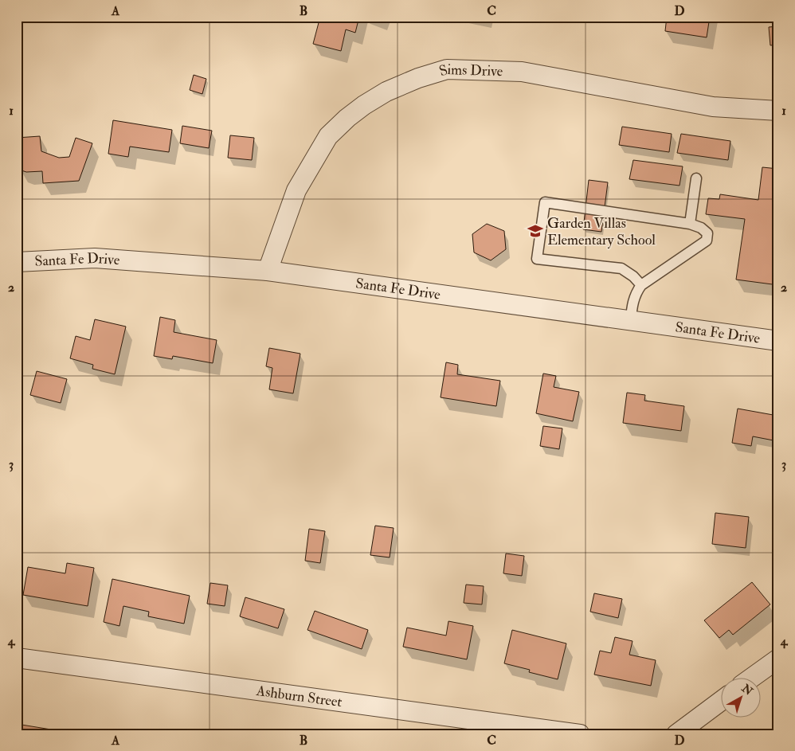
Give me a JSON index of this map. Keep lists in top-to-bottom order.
{
  "streets": {
    "street": ["Sims Drive", "Santa Fe Drive", "Ashburn Street"]
  },
  "crossings": [
    ["Sims Drive", "Santa Fe Drive"]
  ],
  "places": {
    "school or university": ["Garden Villas Elementary School"]
  },
  "north": "top right",
  "grid": {
    "columns": [
      "A",
      "B",
      "C",
      "D"
    ],
    "rows": [
      "1",
      "2",
      "3",
      "4"
    ]
  }
}
